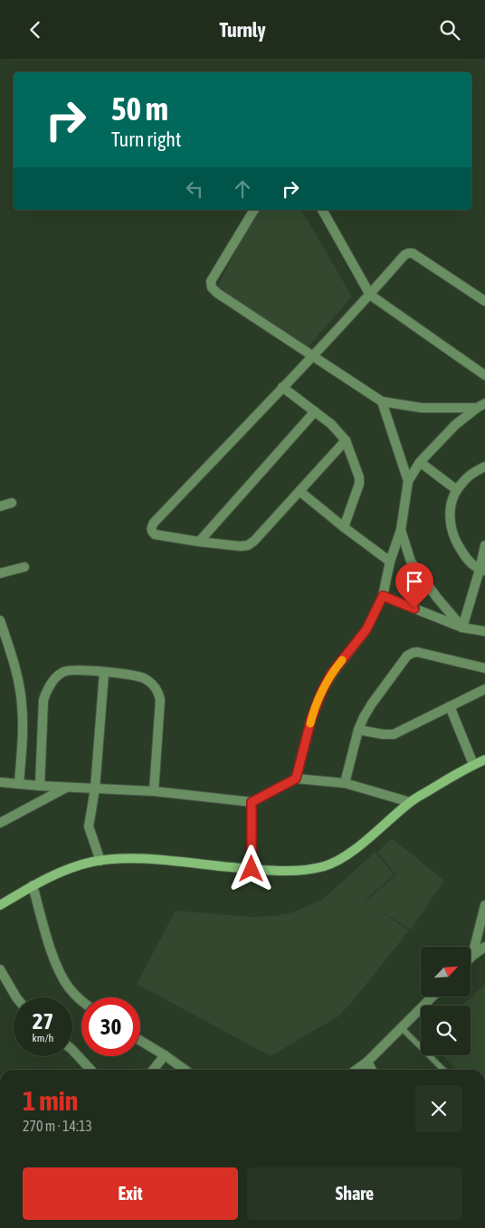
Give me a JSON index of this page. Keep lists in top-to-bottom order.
{
  "north": "top right",
  "page": {
    "header": "Turnly",
    "turn": ["50 m", "Turn right"],
    "speed": "27 km/h",
    "limit": "30",
    "heading": ["1 min", "270 m · 14:13"],
    "buttons": ["Exit", "Share"]
  }
}
